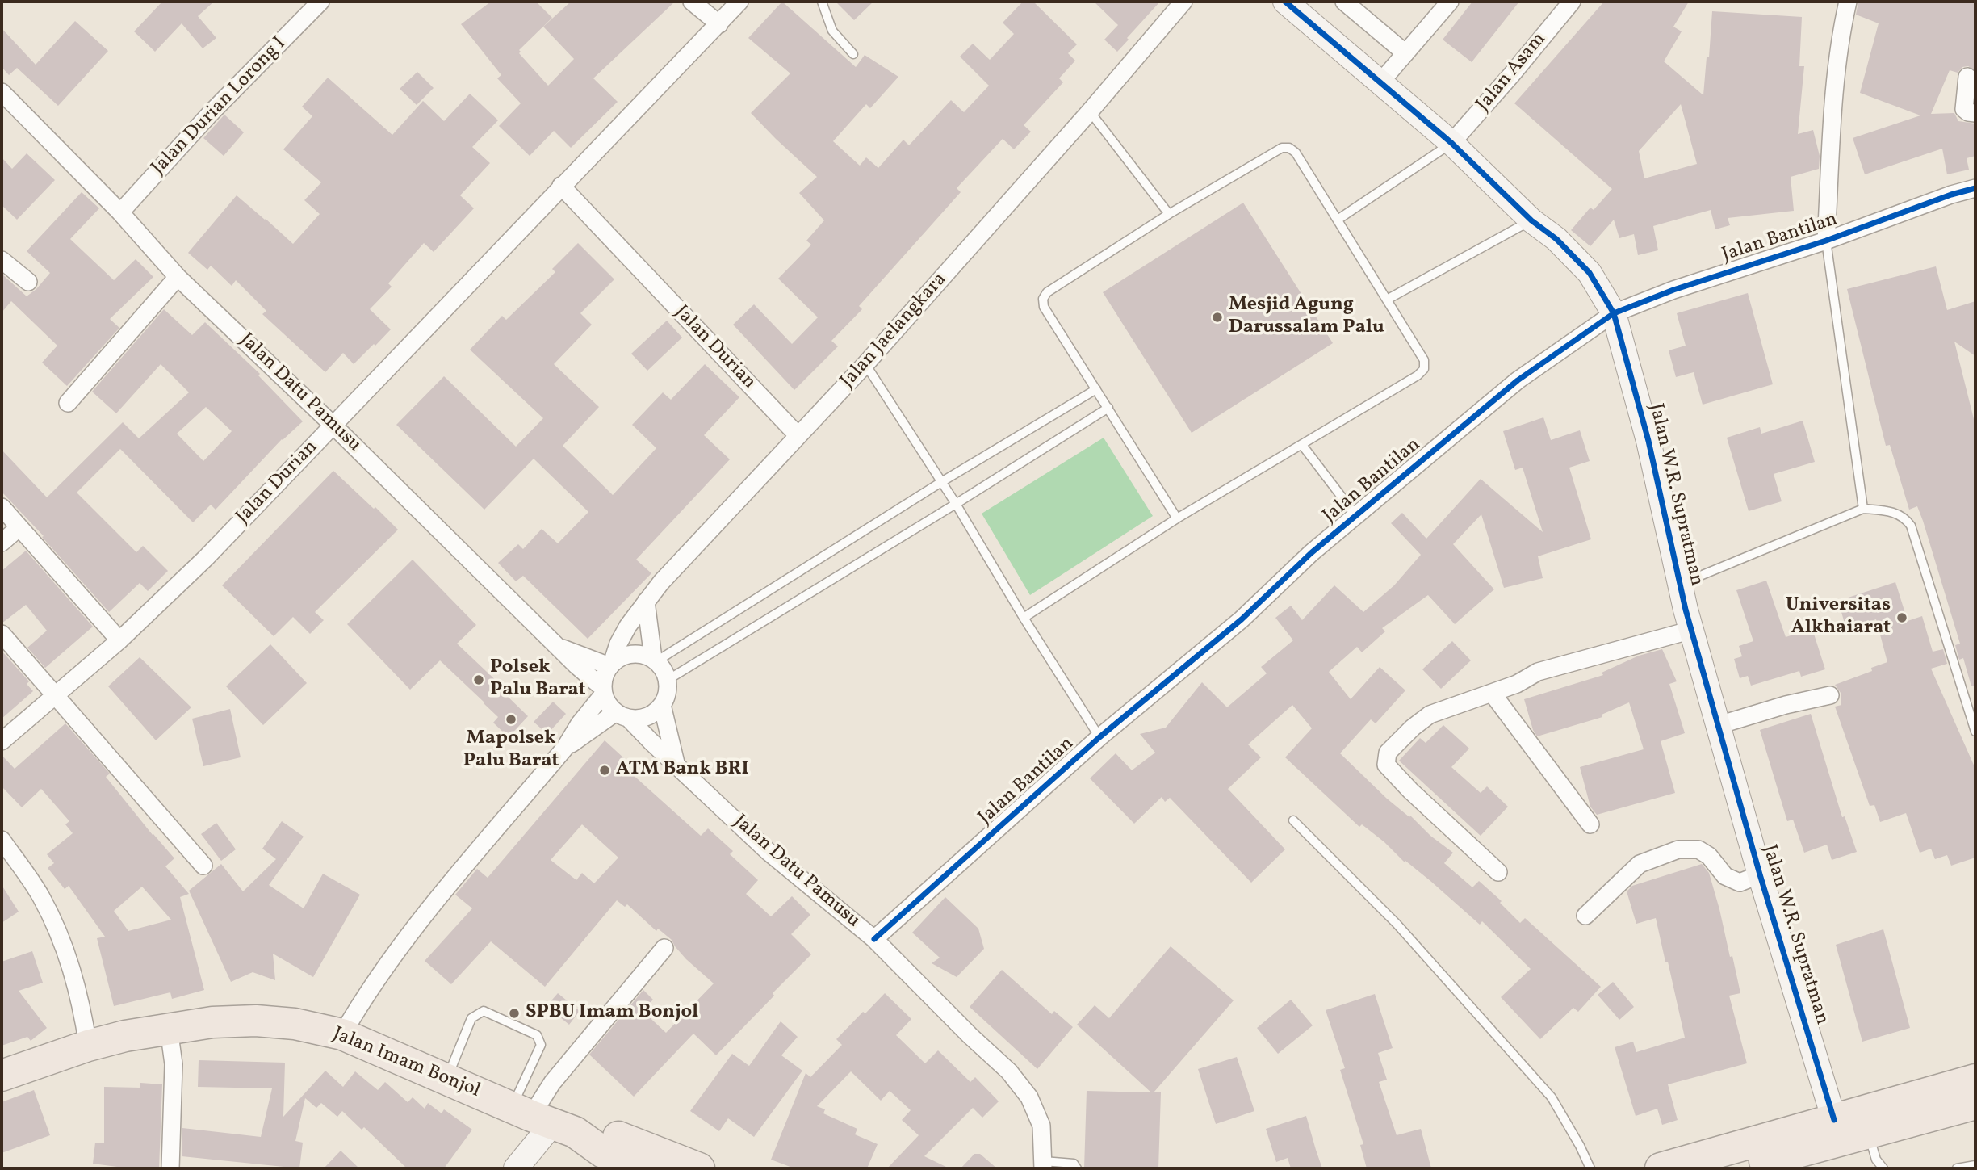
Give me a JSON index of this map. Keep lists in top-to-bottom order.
{
  "streets": {
    "highway": ["Jalan Imam Bonjol"],
    "street": [
      "Jalan Asam",
      "Jalan Durian Lorong I",
      "Jalan Bantilan",
      "Jalan Jaelangkara",
      "Jalan Durian",
      "Jalan Datu Pamusu",
      "Jalan W.R. Supratman"
    ]
  },
  "crossings": [
    ["Jalan Asam", "Jalan W.R. Supratman"],
    ["Jalan Durian Lorong I", "Jalan Datu Pamusu"],
    ["Jalan Bantilan", "Jalan Datu Pamusu"],
    ["Jalan Bantilan", "Jalan W.R. Supratman"],
    ["Jalan Jaelangkara", "Jalan Durian"],
    ["Jalan Jaelangkara", "Jalan Datu Pamusu"],
    ["Jalan Durian", "Jalan Datu Pamusu"]
  ],
  "places": [
    "Mesjid Agung Darussalam Palu",
    "Universitas Alkhaiarat",
    "Polsek Palu Barat",
    "Mapolsek Palu Barat",
    "ATM Bank BRI",
    "SPBU Imam Bonjol"
  ]
}
